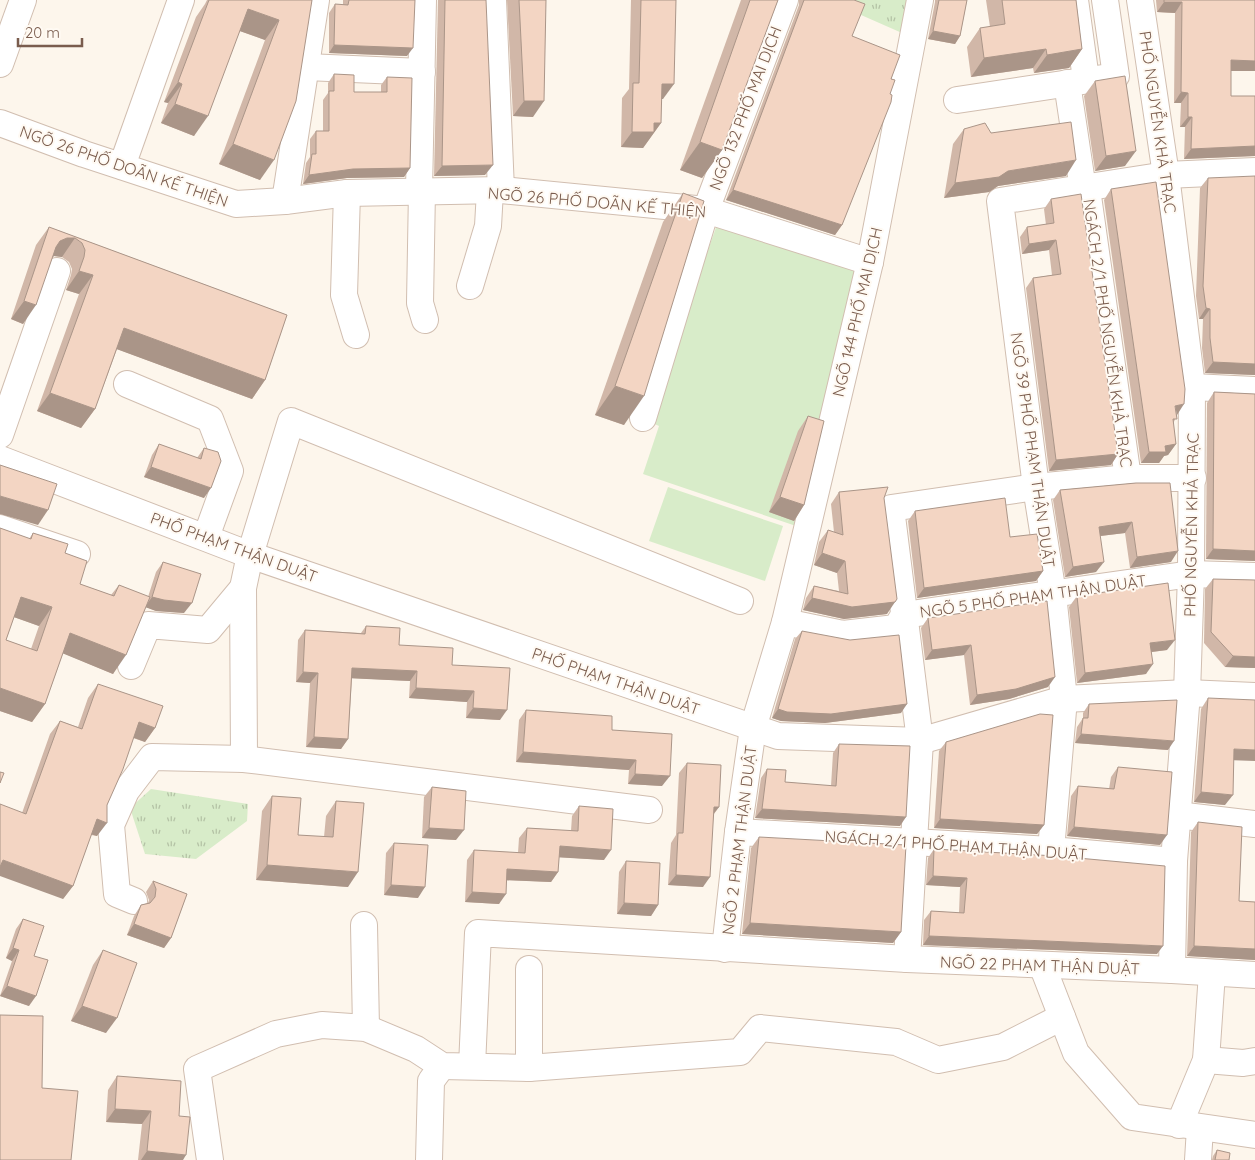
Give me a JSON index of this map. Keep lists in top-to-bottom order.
{
  "streets": {
    "street": [
      "NGÕ 132 PHỐ MAI DỊCH",
      "PHỐ NGUYỄN KHẢ TRẠC",
      "NGÕ 26 PHỐ DOÃN KẾ THIỆN",
      "NGÕ 144 PHỐ MAI DỊCH",
      "NGÁCH 2/1 PHỐ NGUYỄN KHẢ TRẠC",
      "NGÕ 39 PHỐ PHẠM THẬN DUẬT",
      "PHỐ PHẠM THẬN DUẬT",
      "NGÕ 5 PHỐ PHẠM THẬN DUẬT",
      "NGÕ 2 PHẠM THẬN DUẬT",
      "NGÁCH 2/1 PHỐ PHẠM THẬN DUẬT",
      "NGÕ 22 PHẠM THẬN DUẬT"
    ]
  },
  "crossings": [
    ["NGÕ 132 PHỐ MAI DỊCH", "NGÕ 26 PHỐ DOÃN KẾ THIỆN"],
    ["PHỐ NGUYỄN KHẢ TRẠC", "PHỐ PHẠM THẬN DUẬT"],
    ["PHỐ NGUYỄN KHẢ TRẠC", "NGÕ 5 PHỐ PHẠM THẬN DUẬT"],
    ["PHỐ NGUYỄN KHẢ TRẠC", "NGÁCH 2/1 PHỐ PHẠM THẬN DUẬT"],
    ["PHỐ NGUYỄN KHẢ TRẠC", "NGÕ 22 PHẠM THẬN DUẬT"],
    ["NGÕ 26 PHỐ DOÃN KẾ THIỆN", "NGÕ 144 PHỐ MAI DỊCH"],
    ["NGÕ 144 PHỐ MAI DỊCH", "NGÕ 5 PHỐ PHẠM THẬN DUẬT"],
    ["NGÁCH 2/1 PHỐ NGUYỄN KHẢ TRẠC", "NGÕ 39 PHỐ PHẠM THẬN DUẬT"],
    ["NGÕ 39 PHỐ PHẠM THẬN DUẬT", "PHỐ PHẠM THẬN DUẬT"],
    ["NGÕ 39 PHỐ PHẠM THẬN DUẬT", "NGÕ 5 PHỐ PHẠM THẬN DUẬT"],
    ["NGÕ 39 PHỐ PHẠM THẬN DUẬT", "NGÁCH 2/1 PHỐ PHẠM THẬN DUẬT"],
    ["PHỐ PHẠM THẬN DUẬT", "NGÕ 2 PHẠM THẬN DUẬT"],
    ["NGÕ 2 PHẠM THẬN DUẬT", "NGÁCH 2/1 PHỐ PHẠM THẬN DUẬT"],
    ["NGÕ 2 PHẠM THẬN DUẬT", "NGÕ 22 PHẠM THẬN DUẬT"]
  ],
  "scale_bar": "20 m"
}
